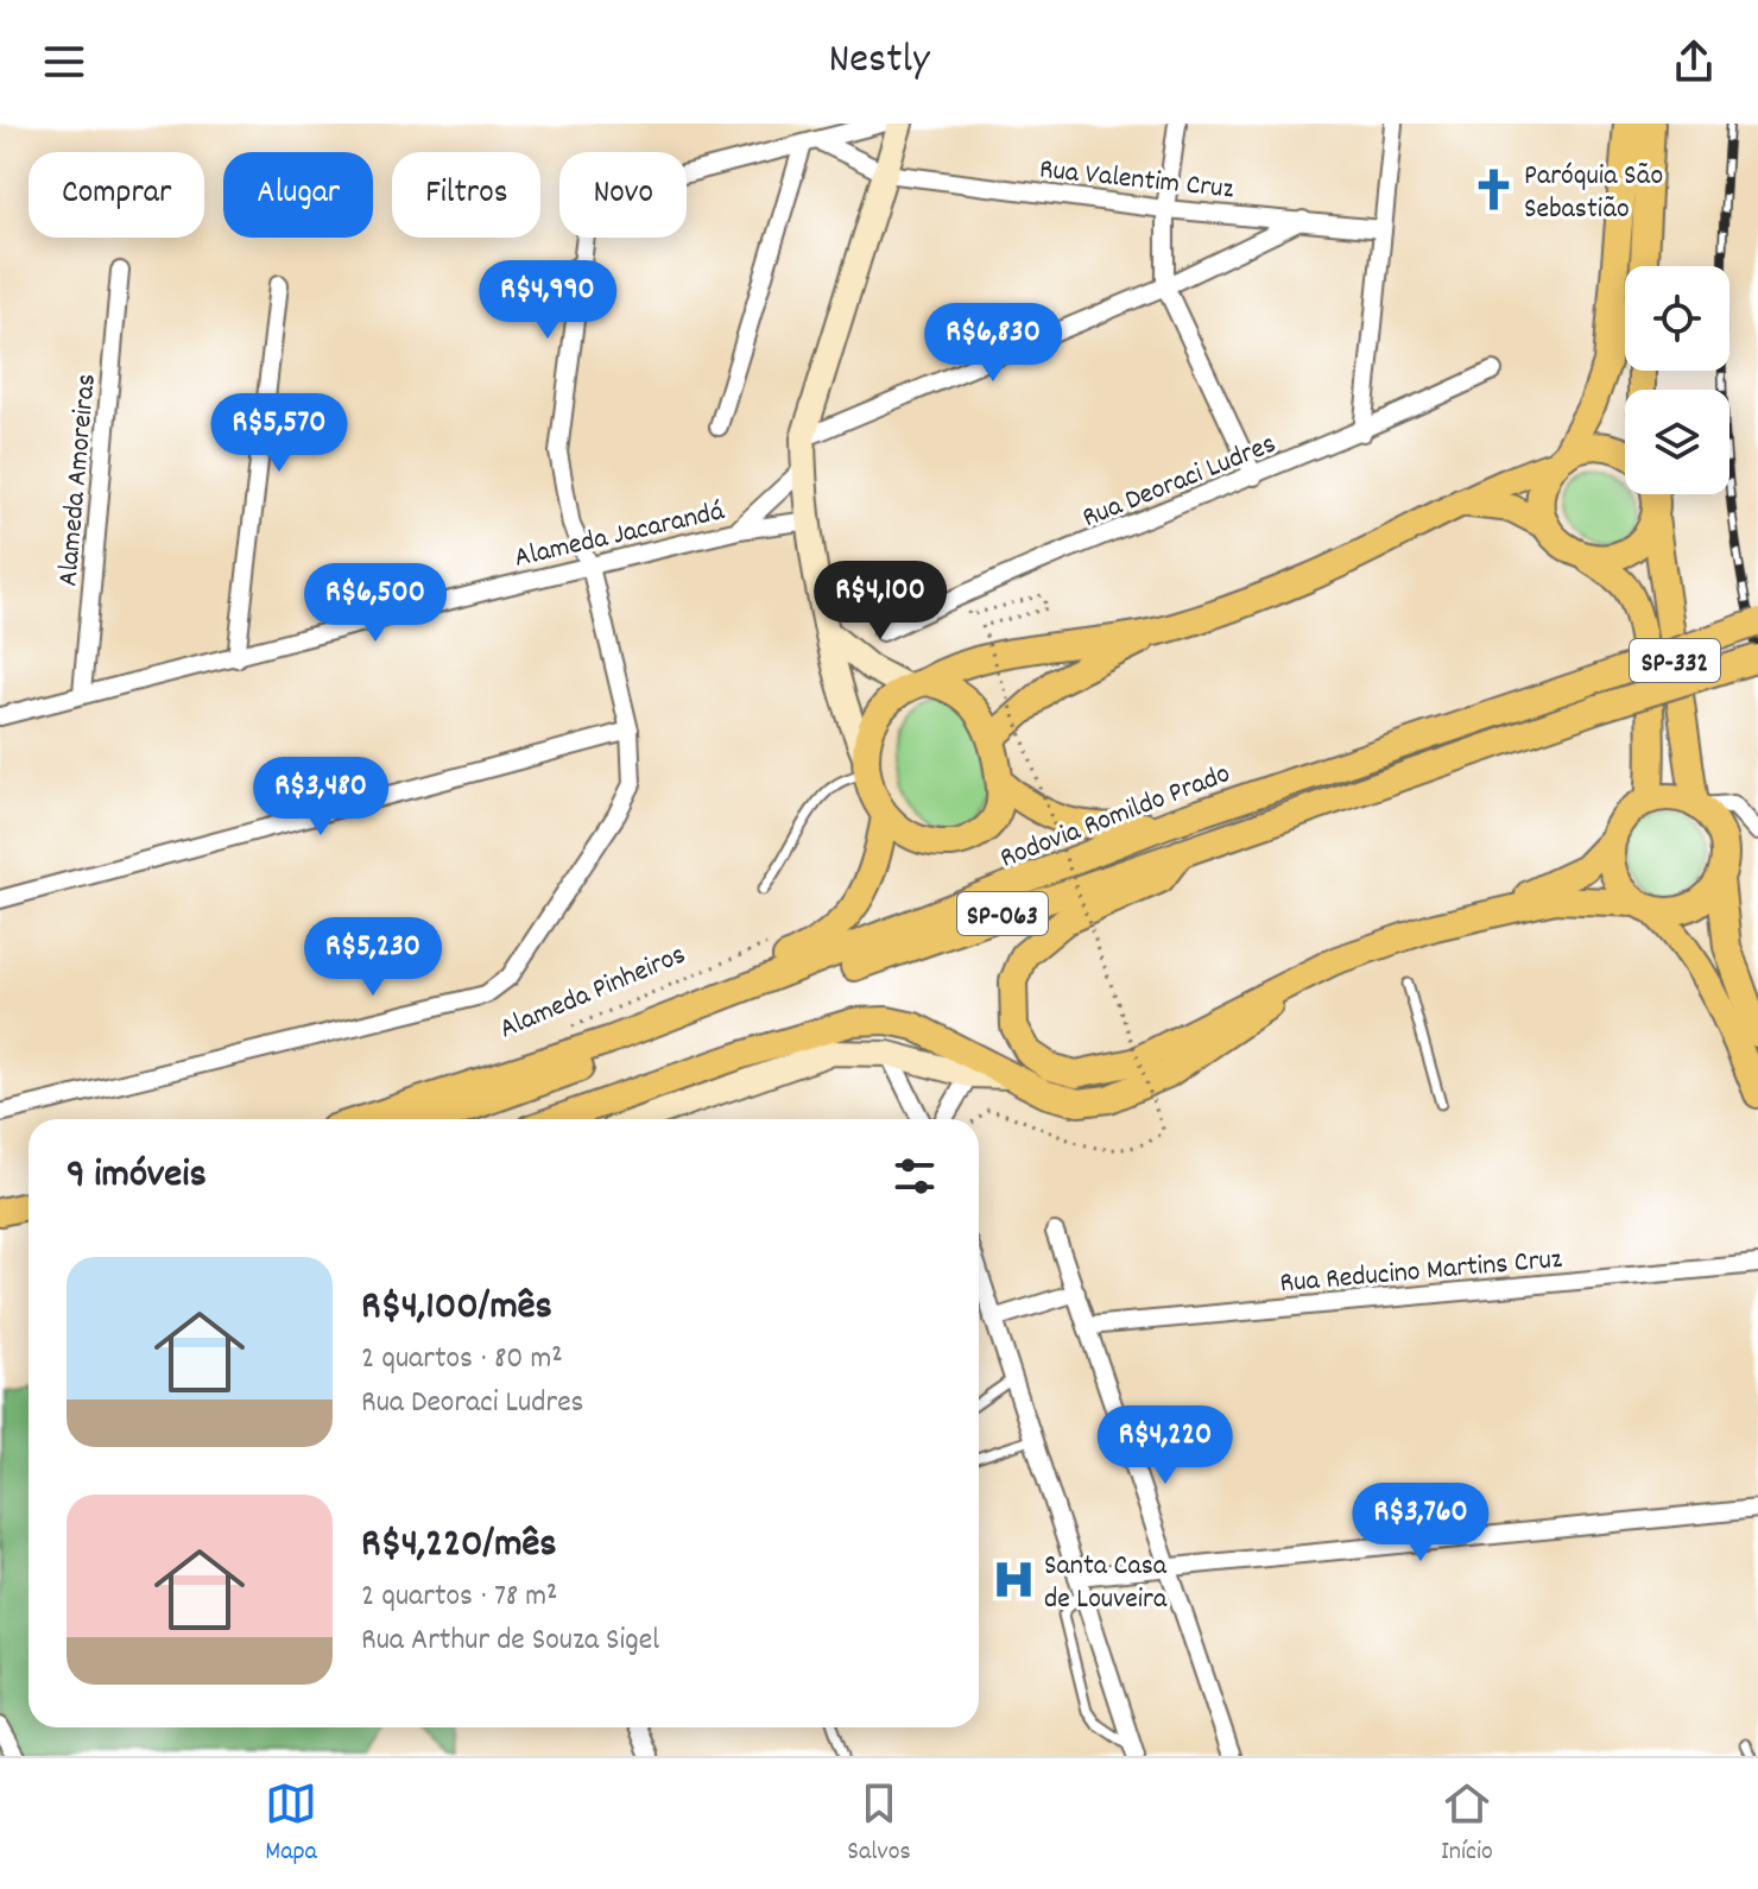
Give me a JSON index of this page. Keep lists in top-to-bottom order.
{
  "streets": {
    "main road": ["SP-332", "Rodovia Romildo Prado", "SP-063"],
    "street": [
      "Rua Valentim Cruz",
      "Rua Deoraci Ludres",
      "Alameda Amoreiras",
      "Alameda Jacarandá",
      "Rua Reducino Martins Cruz"
    ],
    "path": ["Alameda Pinheiros"]
  },
  "crossings": [
    ["Alameda Amoreiras", "Alameda Jacarandá"]
  ],
  "places": {
    "church": ["Paróquia São Sebastião"],
    "hospital": ["Santa Casa de Louveira"]
  },
  "page": {
    "header": "Nestly",
    "chip": [
      "Comprar",
      "Alugar",
      "Filtros",
      "Novo"
    ],
    "price": [
      "R$4,990",
      "R$6,830",
      "R$5,570",
      "R$4,100",
      "R$6,500",
      "R$3,480",
      "R$5,230",
      "R$4,220",
      "R$3,760"
    ],
    "heading": "9 imóveis",
    "list": [
      {
        "name": "R$4,100/mês",
        "note": "2 quartos · 80 m² · Rua Deoraci Ludres"
      },
      {
        "name": "R$4,220/mês",
        "note": "2 quartos · 78 m² · Rua Arthur de Souza Sigel"
      }
    ],
    "tabs": ["Mapa", "Salvos", "Início"]
  }
}
